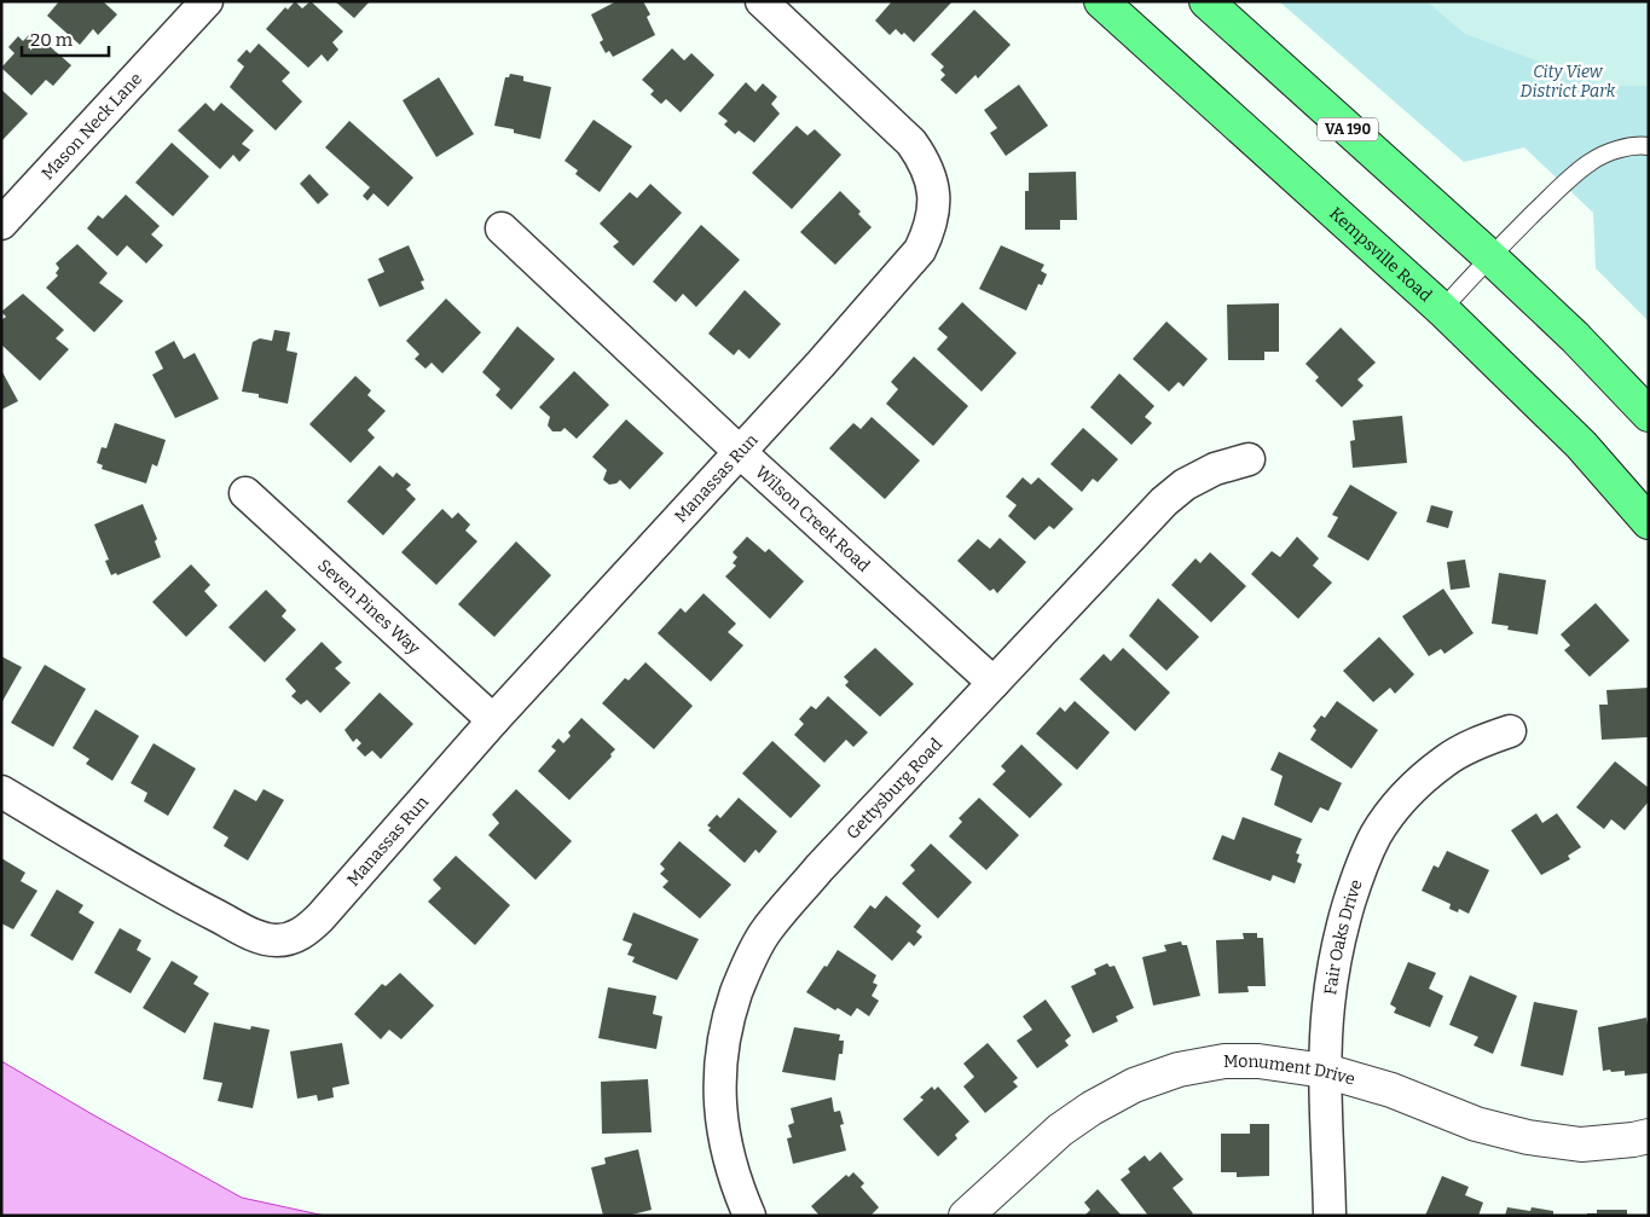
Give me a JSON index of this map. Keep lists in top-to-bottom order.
{
  "streets": {
    "main road": ["VA 190", "Kempsville Road"],
    "street": [
      "Mason Neck Lane",
      "Manassas Run",
      "Wilson Creek Road",
      "Seven Pines Way",
      "Gettysburg Road",
      "Fair Oaks Drive",
      "Monument Drive"
    ]
  },
  "crossings": [
    ["Manassas Run", "Wilson Creek Road"],
    ["Manassas Run", "Seven Pines Way"],
    ["Wilson Creek Road", "Gettysburg Road"],
    ["Fair Oaks Drive", "Monument Drive"]
  ],
  "parks": ["City View District Park"],
  "scale_bar": "20 m"
}
